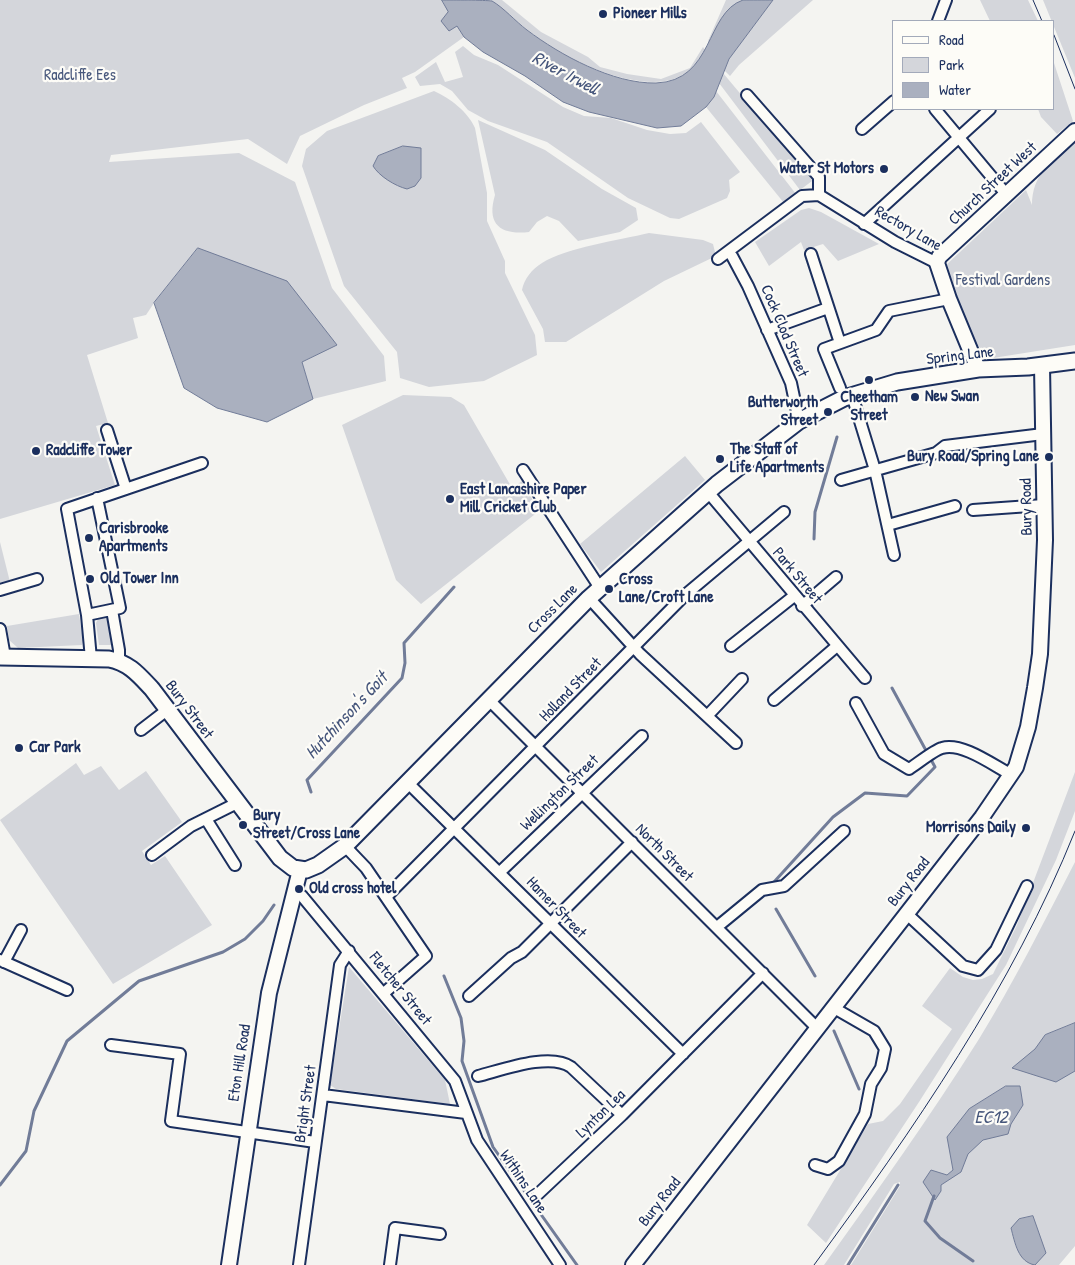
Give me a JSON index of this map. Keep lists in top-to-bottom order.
{
  "streets": {
    "main road": ["Spring Lane", "Cross Lane", "Bury Street"],
    "street": [
      "Church Street West",
      "Rectory Lane",
      "Cock Clod Street",
      "Bury Road",
      "Park Street",
      "Holland Street",
      "Wellington Street",
      "North Street",
      "Hamer Street",
      "Fletcher Street",
      "Eton Hill Road",
      "Bright Street",
      "Lynton Lea",
      "Withins Lane"
    ]
  },
  "crossings": [
    ["Church Street West", "Rectory Lane"],
    ["Rectory Lane", "Spring Lane"],
    ["Cock Clod Street", "Cross Lane"],
    ["Spring Lane", "Bury Road"],
    ["Spring Lane", "Cross Lane"],
    ["Bury Road", "North Street"],
    ["Park Street", "Cross Lane"],
    ["Park Street", "Holland Street"],
    ["Cross Lane", "Bury Street"],
    ["Cross Lane", "North Street"],
    ["Cross Lane", "Hamer Street"],
    ["Cross Lane", "Eton Hill Road"],
    ["Holland Street", "North Street"],
    ["Holland Street", "Hamer Street"],
    ["Bury Street", "Eton Hill Road"],
    ["Wellington Street", "North Street"],
    ["Wellington Street", "Hamer Street"],
    ["North Street", "Lynton Lea"],
    ["Hamer Street", "Lynton Lea"],
    ["Fletcher Street", "Eton Hill Road"],
    ["Fletcher Street", "Bright Street"],
    ["Fletcher Street", "Withins Lane"]
  ],
  "water": ["River Irwell", "Hutchinson's Goit", "EC12"],
  "parks": ["Radcliffe Ees", "Festival Gardens"],
  "places": [
    "Pioneer Mills",
    "Water St Motors",
    "Cheetham Street",
    "New Swan",
    "Butterworth Street",
    "Radcliffe Tower",
    "Bury Road/Spring Lane",
    "The Staff of Life Apartments",
    "East Lancashire Paper Mill Cricket Club",
    "Carisbrooke Apartments",
    "Old Tower Inn",
    "Cross Lane/Croft Lane",
    "Car Park",
    "Bury Street/Cross Lane",
    "Morrisons Daily",
    "Old cross hotel"
  ],
  "legend": ["Road", "Park", "Water"]
}
